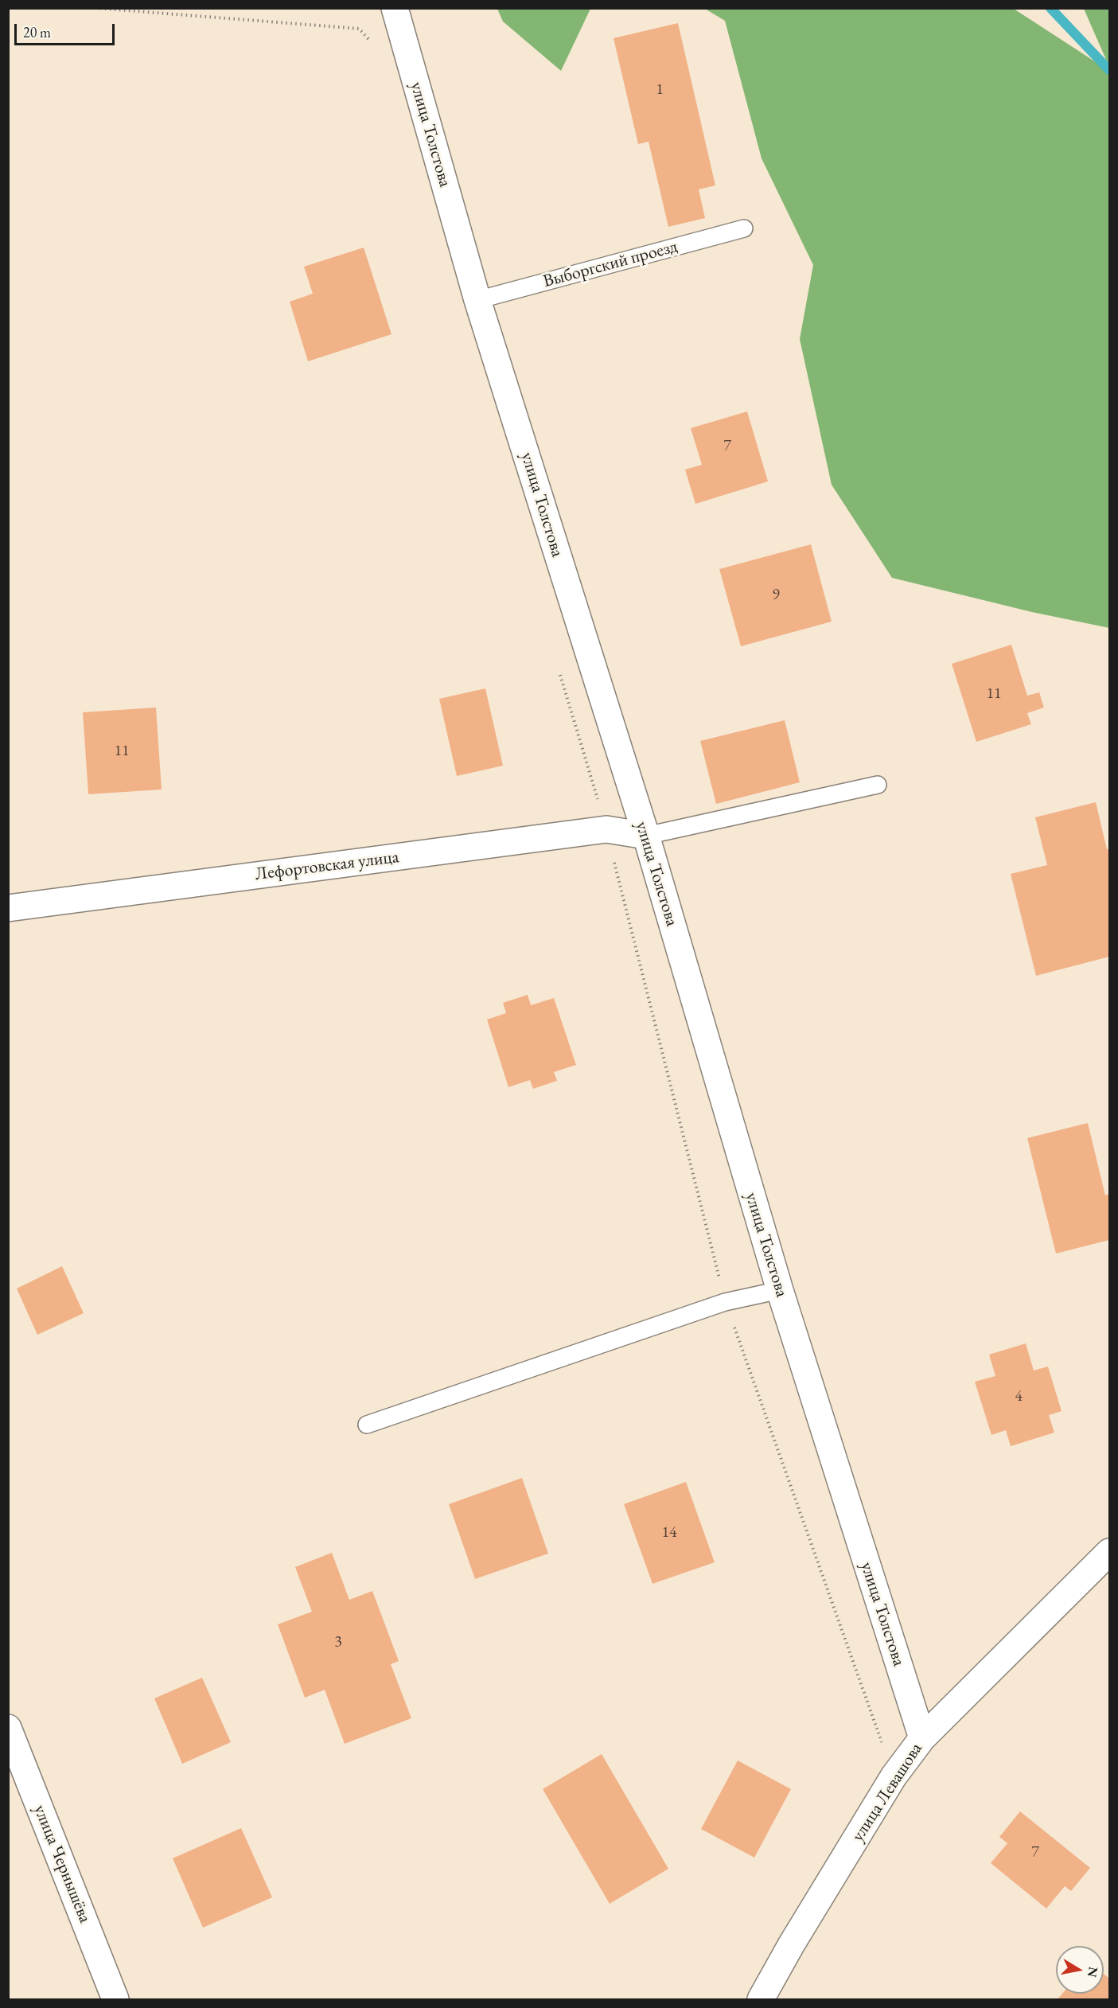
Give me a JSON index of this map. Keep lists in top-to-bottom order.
{
  "streets": {
    "street": [
      "улица Толстова",
      "Лефортовская улица",
      "улица Левашова",
      "улица Чернышёва"
    ],
    "lane": ["Выборгский проезд"]
  },
  "crossings": [
    ["улица Толстова", "Выборгский проезд"],
    ["улица Толстова", "Лефортовская улица"],
    ["улица Толстова", "улица Левашова"]
  ],
  "house_numbers": [
    "1",
    "7",
    "9",
    "11",
    "11",
    "4",
    "14",
    "3",
    "7"
  ],
  "scale_bar": "20 m",
  "north": "right"
}
